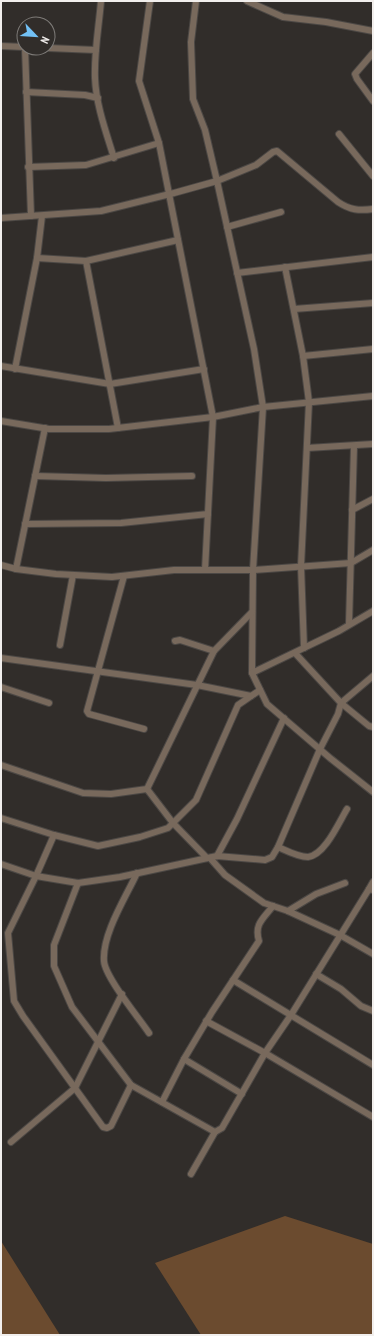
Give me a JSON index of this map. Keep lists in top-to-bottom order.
{
  "north": "bottom right"
}
